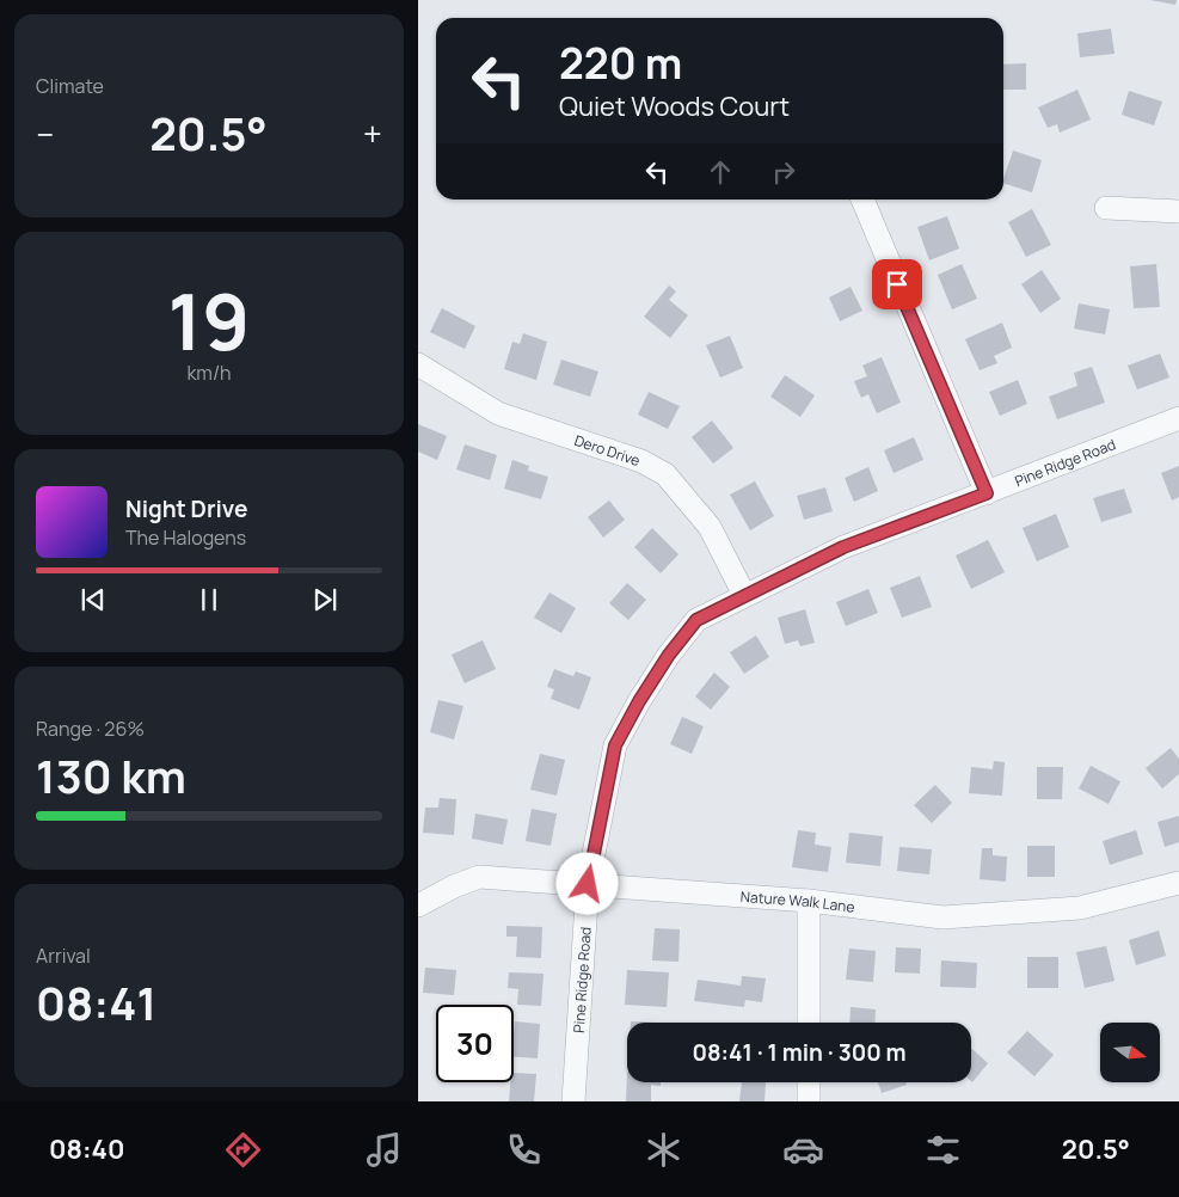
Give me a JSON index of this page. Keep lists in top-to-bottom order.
{
  "streets": {
    "street": ["Dero Drive", "Pine Ridge Road", "Nature Walk Lane"]
  },
  "crossings": [
    ["Dero Drive", "Pine Ridge Road"],
    ["Pine Ridge Road", "Nature Walk Lane"]
  ],
  "north": "right",
  "page": {
    "tile": [
      "Climate",
      ["19", "km/h"],
      ["Range · 26%", "130 km"],
      ["Arrival", "08:41"]
    ],
    "turn": ["220 m", "Quiet Woods Court"],
    "heat": ["−", "20.5°", "+"],
    "song": ["Night Drive", "The Halogens"],
    "limit": "30",
    "trip": "08:41 · 1 min · 300 m",
    "tabs": ["08:40", "20.5°"]
  }
}
